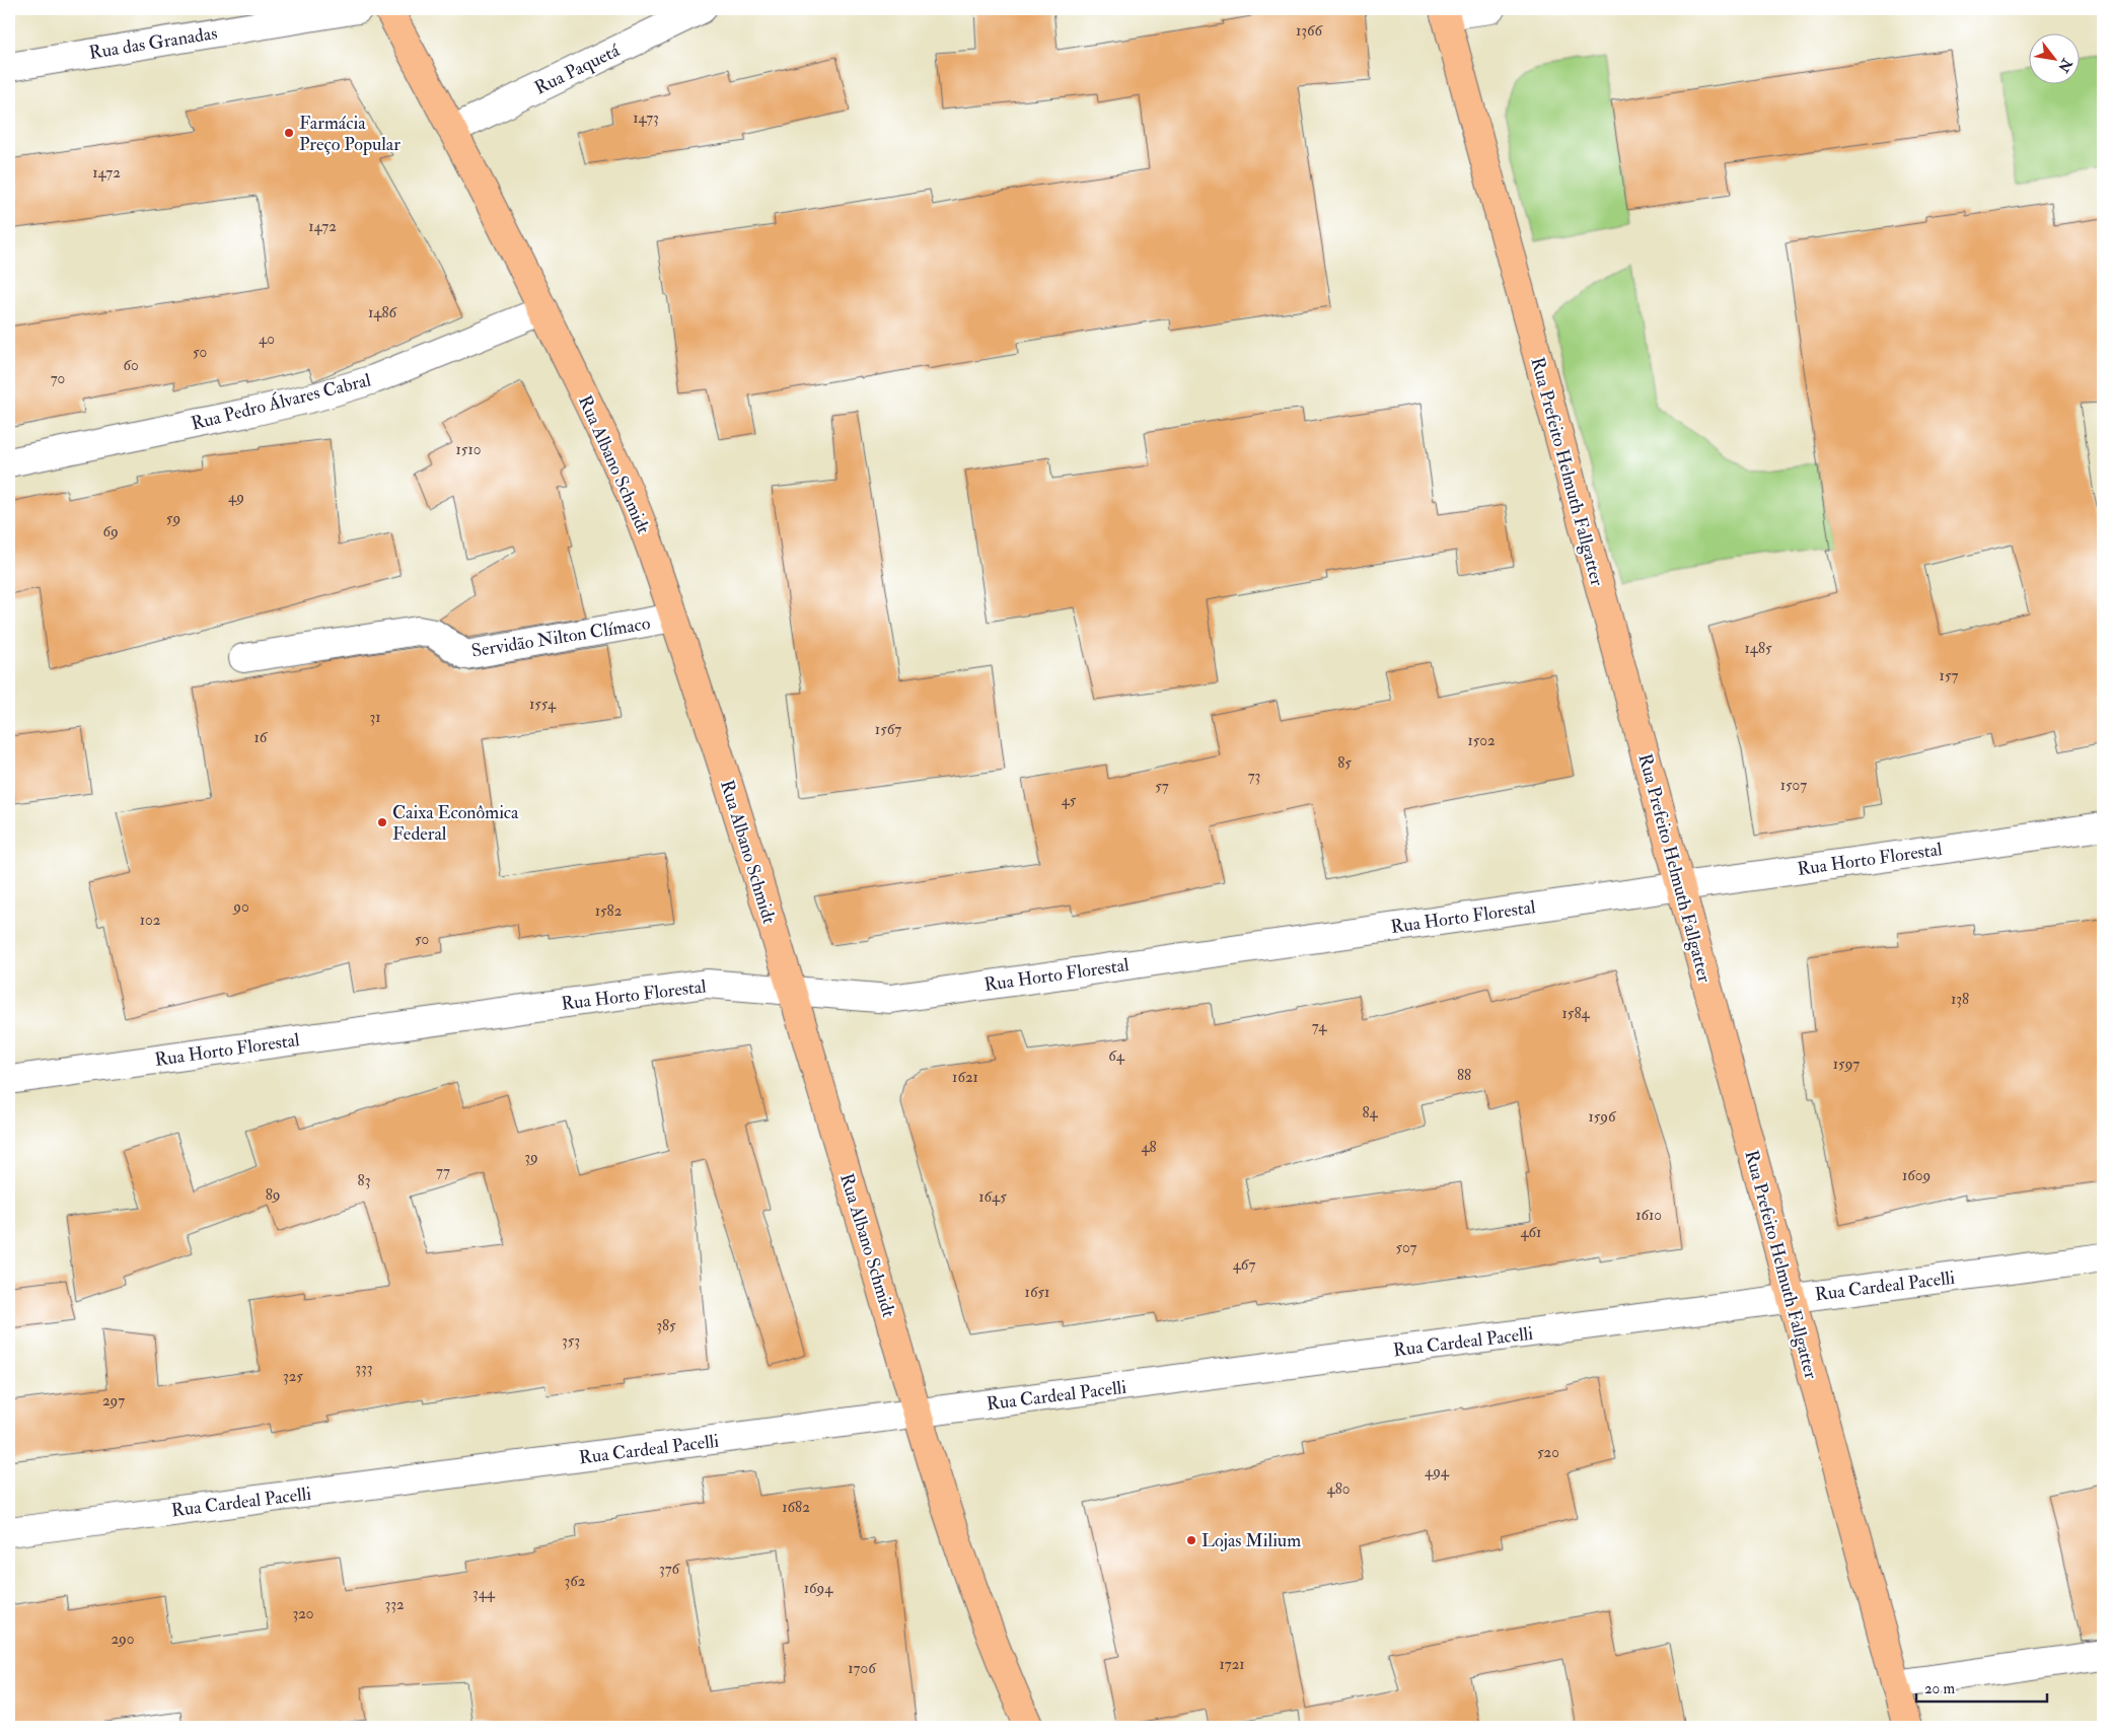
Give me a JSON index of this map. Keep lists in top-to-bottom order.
{
  "streets": {
    "main road": ["Rua Albano Schmidt", "Rua Prefeito Helmuth Fallgatter"],
    "street": [
      "Rua das Granadas",
      "Rua Paquetá",
      "Rua Pedro Álvares Cabral",
      "Servidão Nilton Clímaco",
      "Rua Horto Florestal",
      "Rua Cardeal Pacelli"
    ]
  },
  "crossings": [
    ["Rua Paquetá", "Rua Albano Schmidt"],
    ["Rua Pedro Álvares Cabral", "Rua Albano Schmidt"],
    ["Rua Albano Schmidt", "Servidão Nilton Clímaco"],
    ["Rua Albano Schmidt", "Rua Horto Florestal"],
    ["Rua Albano Schmidt", "Rua Cardeal Pacelli"],
    ["Rua Prefeito Helmuth Fallgatter", "Rua Horto Florestal"],
    ["Rua Prefeito Helmuth Fallgatter", "Rua Cardeal Pacelli"]
  ],
  "places": ["Farmácia Preço Popular", "Caixa Econômica Federal", "Lojas Milium"],
  "house_numbers": [
    "1366",
    "1473",
    "1472",
    "1472",
    "1486",
    "40",
    "50",
    "60",
    "70",
    "1510",
    "49",
    "59",
    "69",
    "1485",
    "157",
    "1554",
    "31",
    "1567",
    "16",
    "1502",
    "85",
    "73",
    "1507",
    "57",
    "45",
    "90",
    "1582",
    "102",
    "50",
    "138",
    "1584",
    "74",
    "64",
    "1597",
    "88",
    "1621",
    "84",
    "1596",
    "48",
    "39",
    "77",
    "1609",
    "83",
    "89",
    "1645",
    "1610",
    "461",
    "507",
    "467",
    "1651",
    "385",
    "353",
    "333",
    "325",
    "297",
    "520",
    "494",
    "480",
    "1682",
    "376",
    "362",
    "1694",
    "344",
    "332",
    "320",
    "290",
    "1721",
    "1706"
  ],
  "scale_bar": "20 m",
  "north": "bottom right"
}
